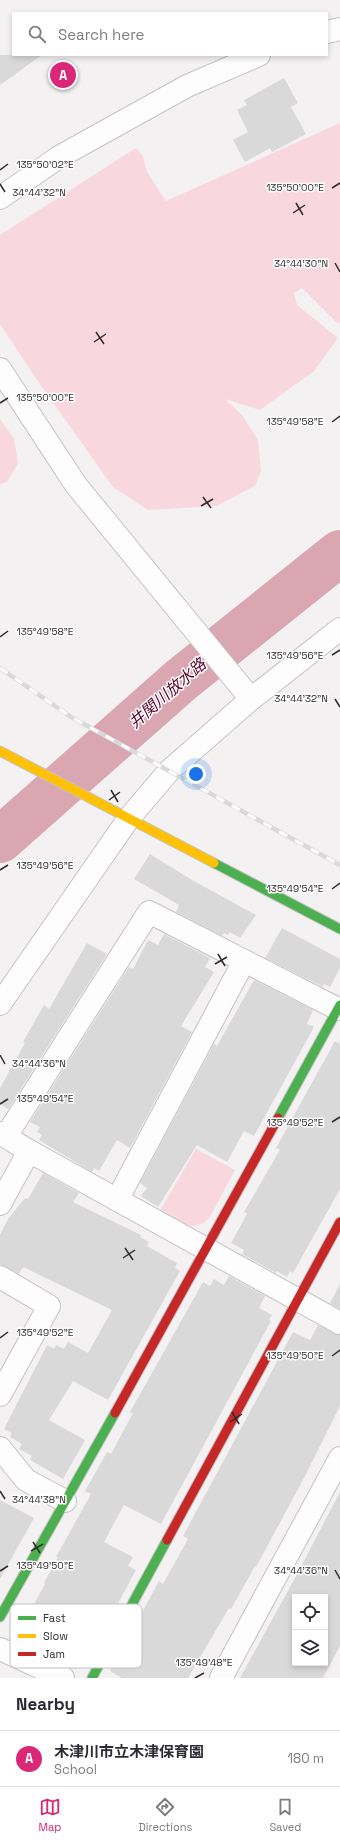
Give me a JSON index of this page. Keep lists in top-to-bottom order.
{
  "water": ["井関川放水路"],
  "legend": ["Fast", "Slow", "Jam"],
  "page": {
    "search": "Search here",
    "pins": "A",
    "heading": "Nearby",
    "list": [
      {
        "mark": "A",
        "name": "木津川市立木津保育園",
        "note": "School",
        "value": "180 m"
      }
    ],
    "nav": ["Map", "Directions", "Saved"]
  },
  "coordinates": [
    "135°50'02\"E",
    "135°50'00\"E",
    "34°44'32\"N",
    "34°44'30\"N",
    "135°49'58\"E",
    "135°49'56\"E",
    "135°49'54\"E",
    "34°44'36\"N",
    "135°49'52\"E",
    "135°49'50\"E",
    "34°44'38\"N",
    "135°49'48\"E"
  ]
}
